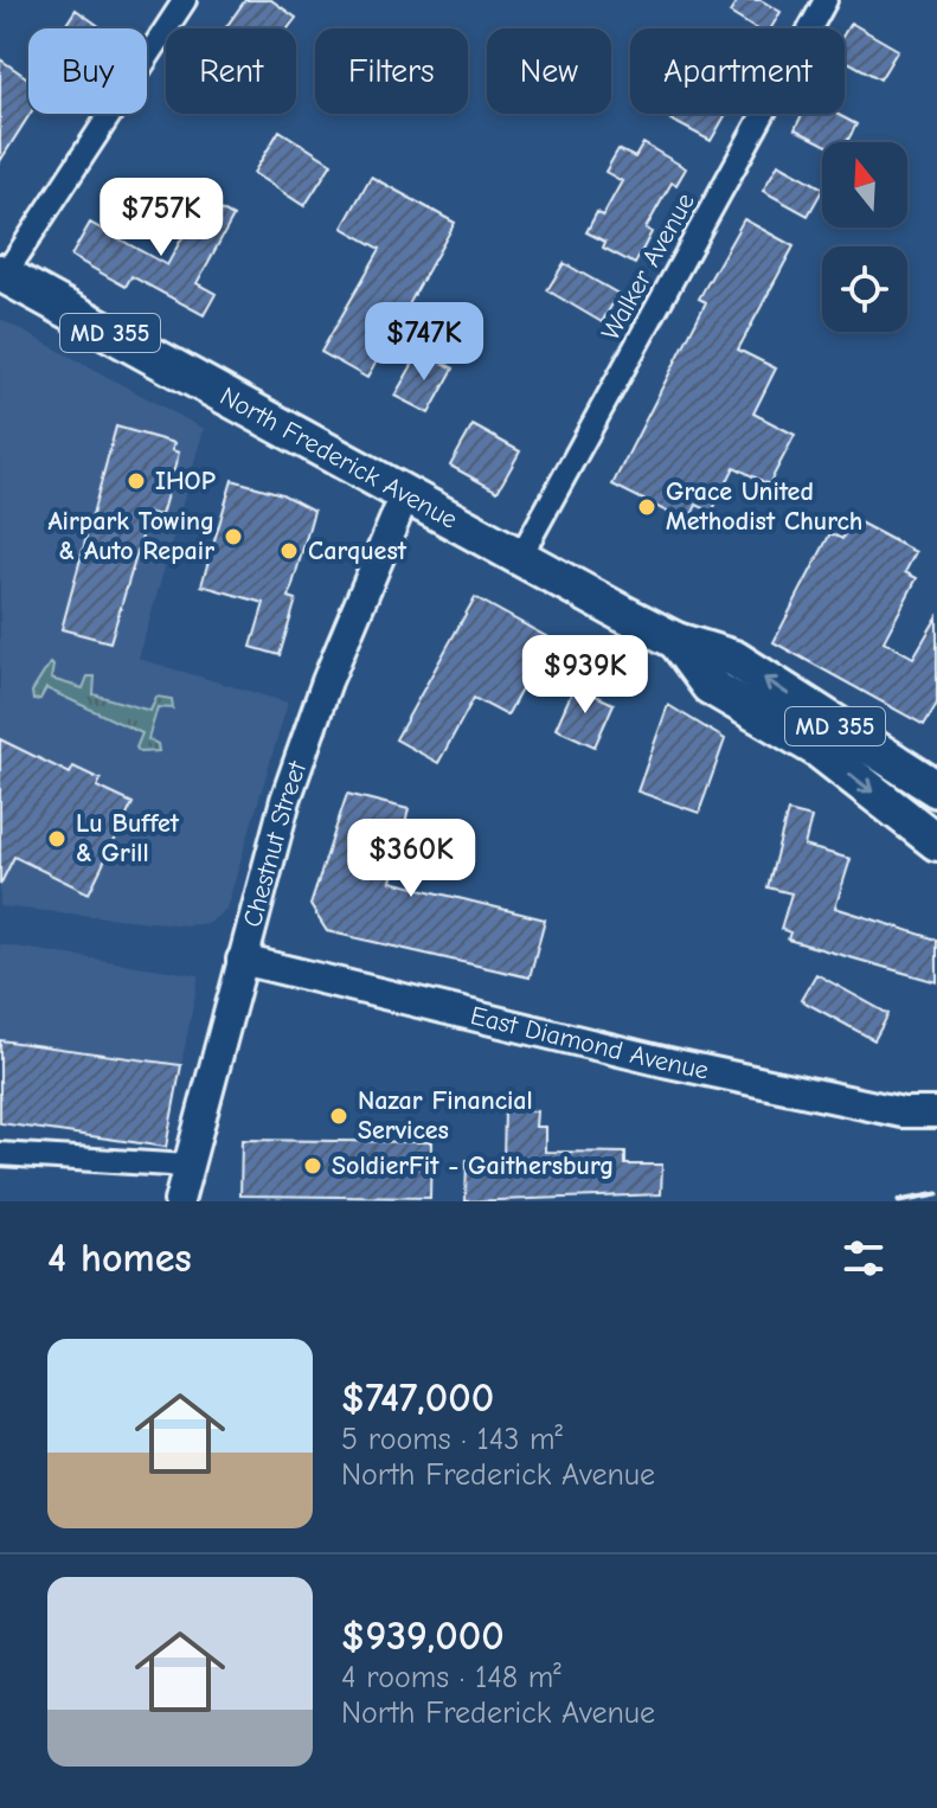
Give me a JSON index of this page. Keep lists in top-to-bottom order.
{
  "streets": {
    "main road": ["MD 355", "North Frederick Avenue"],
    "street": ["Walker Avenue", "Chestnut Street", "East Diamond Avenue"]
  },
  "crossings": [
    ["Walker Avenue", "North Frederick Avenue"],
    ["North Frederick Avenue", "Chestnut Street"],
    ["Chestnut Street", "East Diamond Avenue"]
  ],
  "places": [
    "IHOP",
    "Grace United Methodist Church",
    "Airpark Towing & Auto Repair",
    "Carquest",
    "Lu Buffet & Grill",
    "Nazar Financial Services",
    "SoldierFit - Gaithersburg"
  ],
  "north": "top",
  "page": {
    "chip": [
      "Buy",
      "Rent",
      "Filters",
      "New",
      "Apartment"
    ],
    "price": [
      "$757K",
      "$747K",
      "$939K",
      "$360K"
    ],
    "heading": "4 homes",
    "list": [
      {
        "name": "$747,000",
        "note": "5 rooms · 143 m² · North Frederick Avenue"
      },
      {
        "name": "$939,000",
        "note": "4 rooms · 148 m² · North Frederick Avenue"
      }
    ]
  }
}
